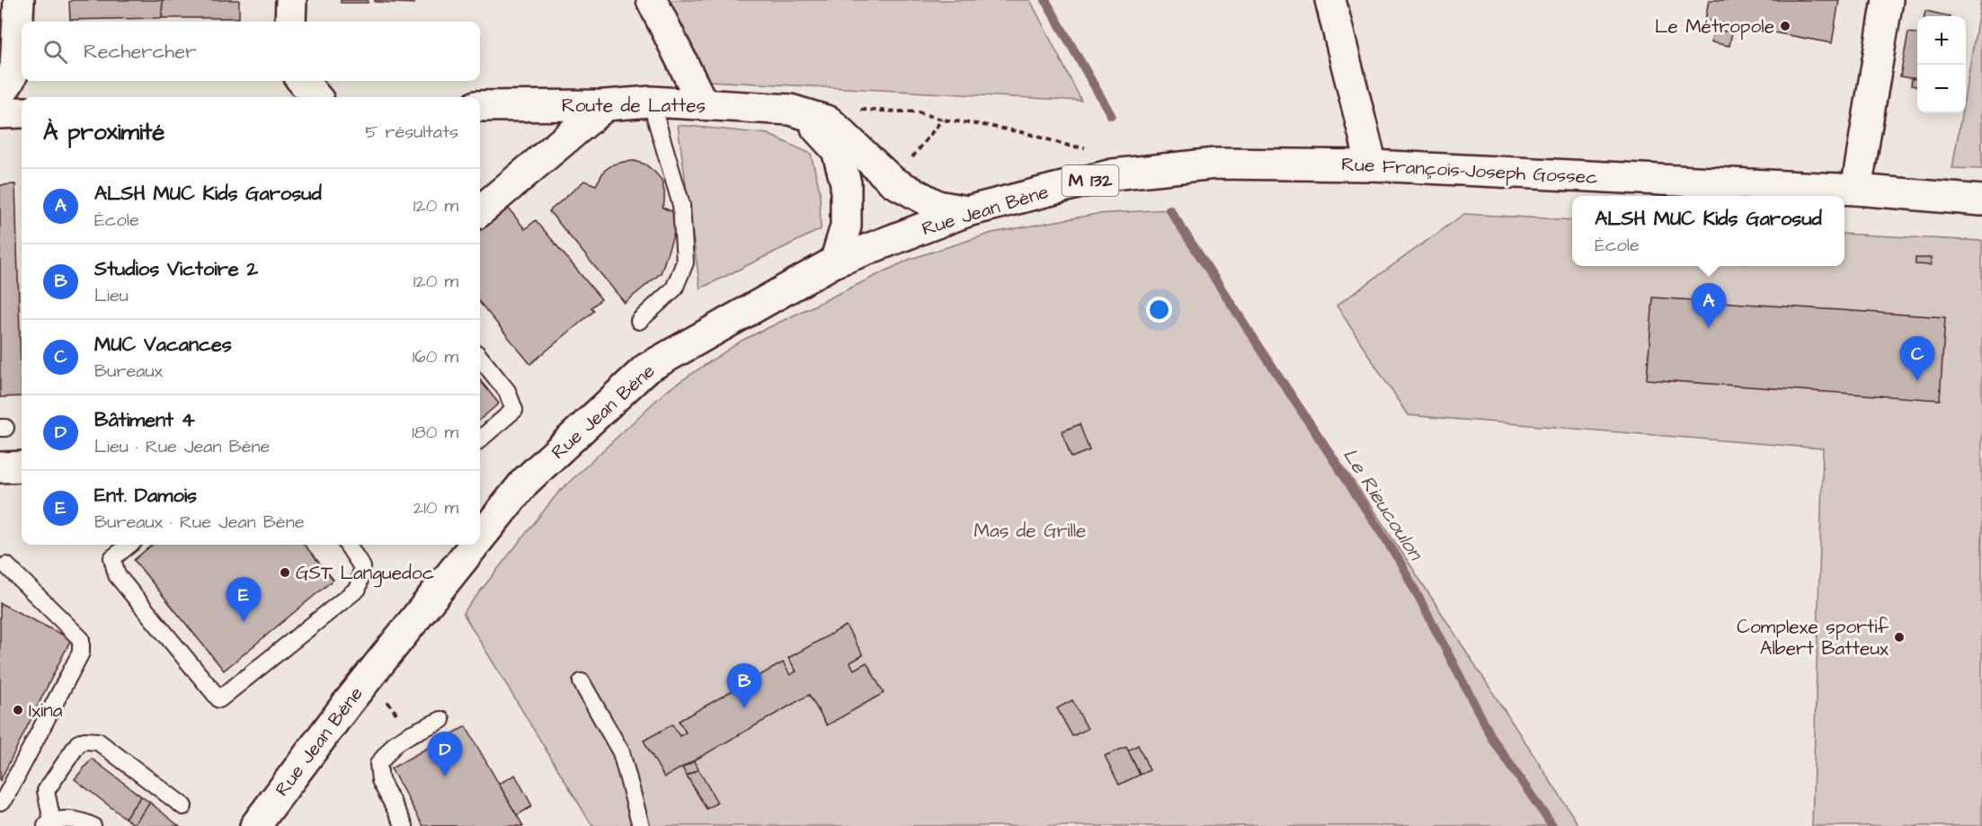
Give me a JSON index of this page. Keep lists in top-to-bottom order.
{
  "streets": {
    "main road": [
      "Route de Lattes",
      "Rue François-Joseph Gossec",
      "M 132",
      "Rue Jean Bène"
    ]
  },
  "crossings": [
    ["Route de Lattes", "Rue Jean Bène"],
    ["Rue François-Joseph Gossec", "Rue Jean Bène"]
  ],
  "water": ["Le Rieucoulon"],
  "parks": ["Mas de Grille"],
  "places": [
    "Le Métropole",
    "GST Languedoc",
    "Complexe sportif Albert Batteux",
    "Ixina"
  ],
  "page": {
    "map_buttons": ["+", "−"],
    "search": "Rechercher",
    "heading": ["À proximité", "5 résultats"],
    "list": [
      {
        "mark": "A",
        "name": "ALSH MUC Kids Garosud",
        "note": "École",
        "value": "120 m"
      },
      {
        "mark": "B",
        "name": "Studios Victoire 2",
        "note": "Lieu",
        "value": "120 m"
      },
      {
        "mark": "C",
        "name": "MUC Vacances",
        "note": "Bureaux",
        "value": "160 m"
      },
      {
        "mark": "D",
        "name": "Bâtiment 4",
        "note": "Lieu · Rue Jean Bène",
        "value": "180 m"
      },
      {
        "mark": "E",
        "name": "Ent. Damois",
        "note": "Bureaux · Rue Jean Bène",
        "value": "210 m"
      }
    ],
    "popup": ["ALSH MUC Kids Garosud", "École"],
    "pins": [
      "A",
      "C",
      "E",
      "B",
      "D"
    ]
  }
}
